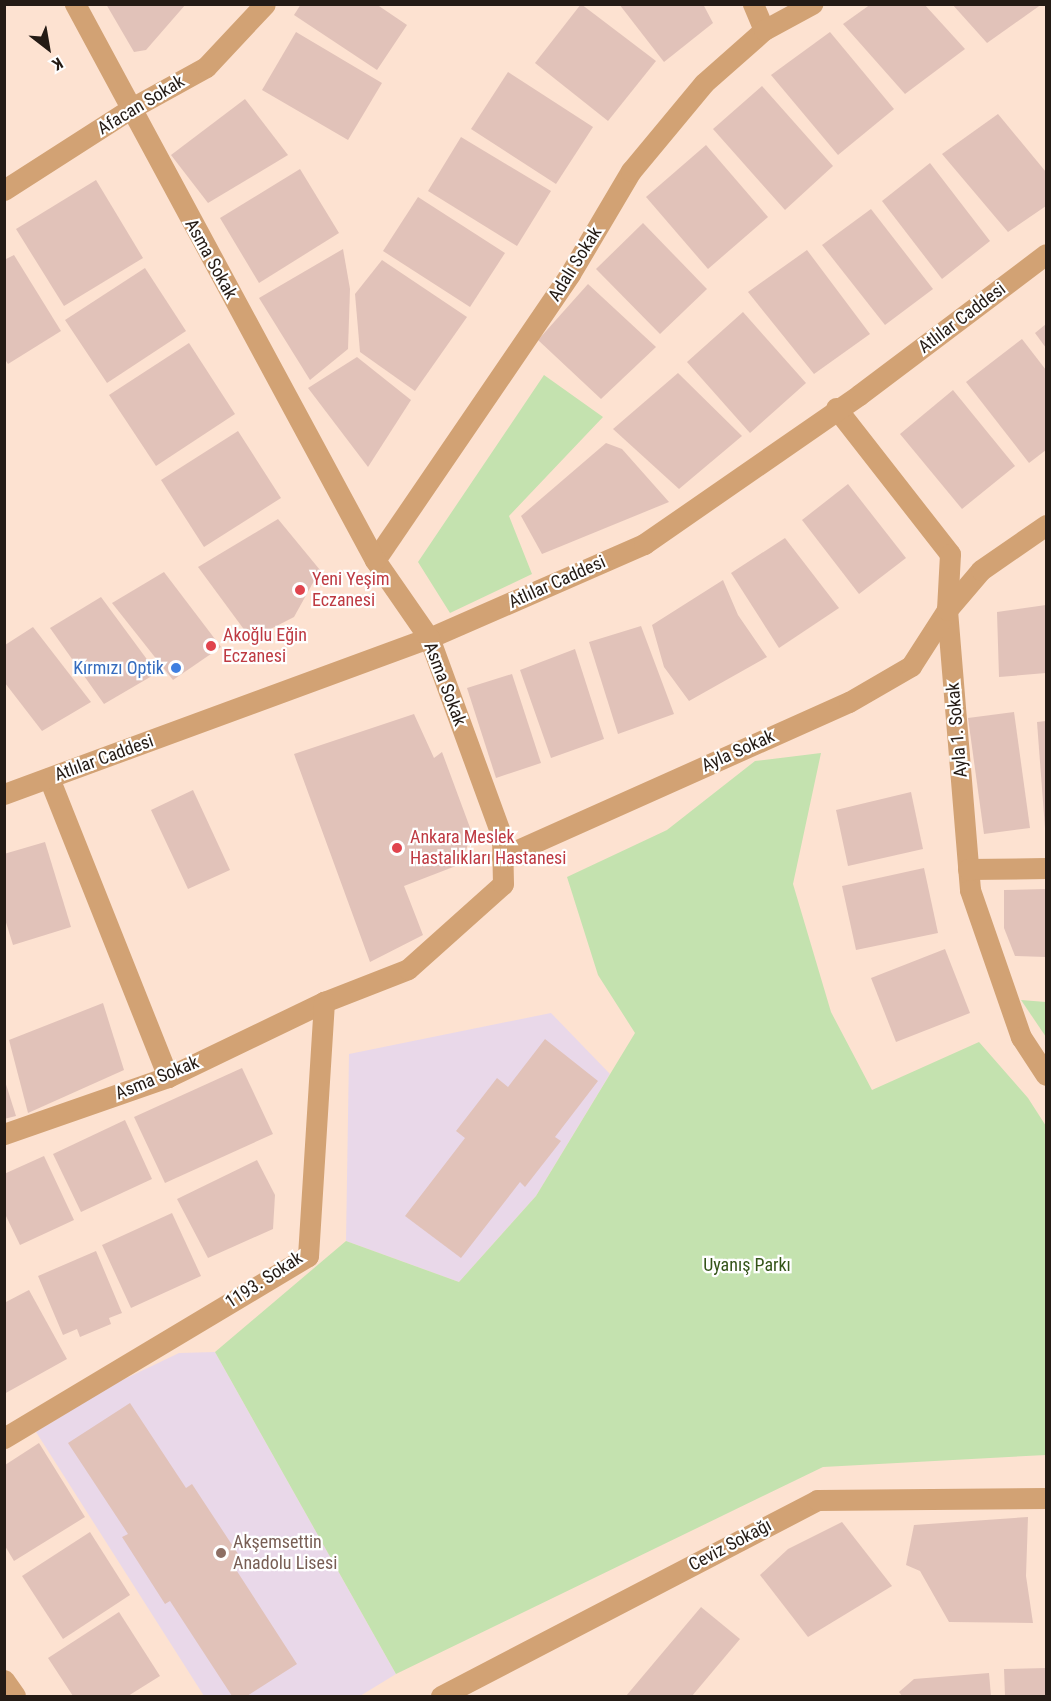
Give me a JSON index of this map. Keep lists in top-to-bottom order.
{
  "streets": {
    "street": [
      "Afacan Sokak",
      "Asma Sokak",
      "Adalı Sokak",
      "Atlılar Caddesi",
      "Ayla 1. Sokak",
      "Ayla Sokak",
      "1193. Sokak",
      "Ceviz Sokağı"
    ]
  },
  "crossings": [
    ["Afacan Sokak", "Asma Sokak"],
    ["Asma Sokak", "Adalı Sokak"],
    ["Asma Sokak", "Atlılar Caddesi"],
    ["Asma Sokak", "Ayla Sokak"],
    ["Asma Sokak", "1193. Sokak"],
    ["Atlılar Caddesi", "Ayla 1. Sokak"],
    ["Ayla 1. Sokak", "Ayla Sokak"]
  ],
  "parks": ["Uyanış Parkı"],
  "places": [
    "Yeni Yeşim Eczanesi",
    "Akoğlu Eğin Eczanesi",
    "Kırmızı Optik",
    "Ankara Meslek Hastalıkları Hastanesi",
    "Akşemsettin Anadolu Lisesi"
  ],
  "north": "bottom right"
}
